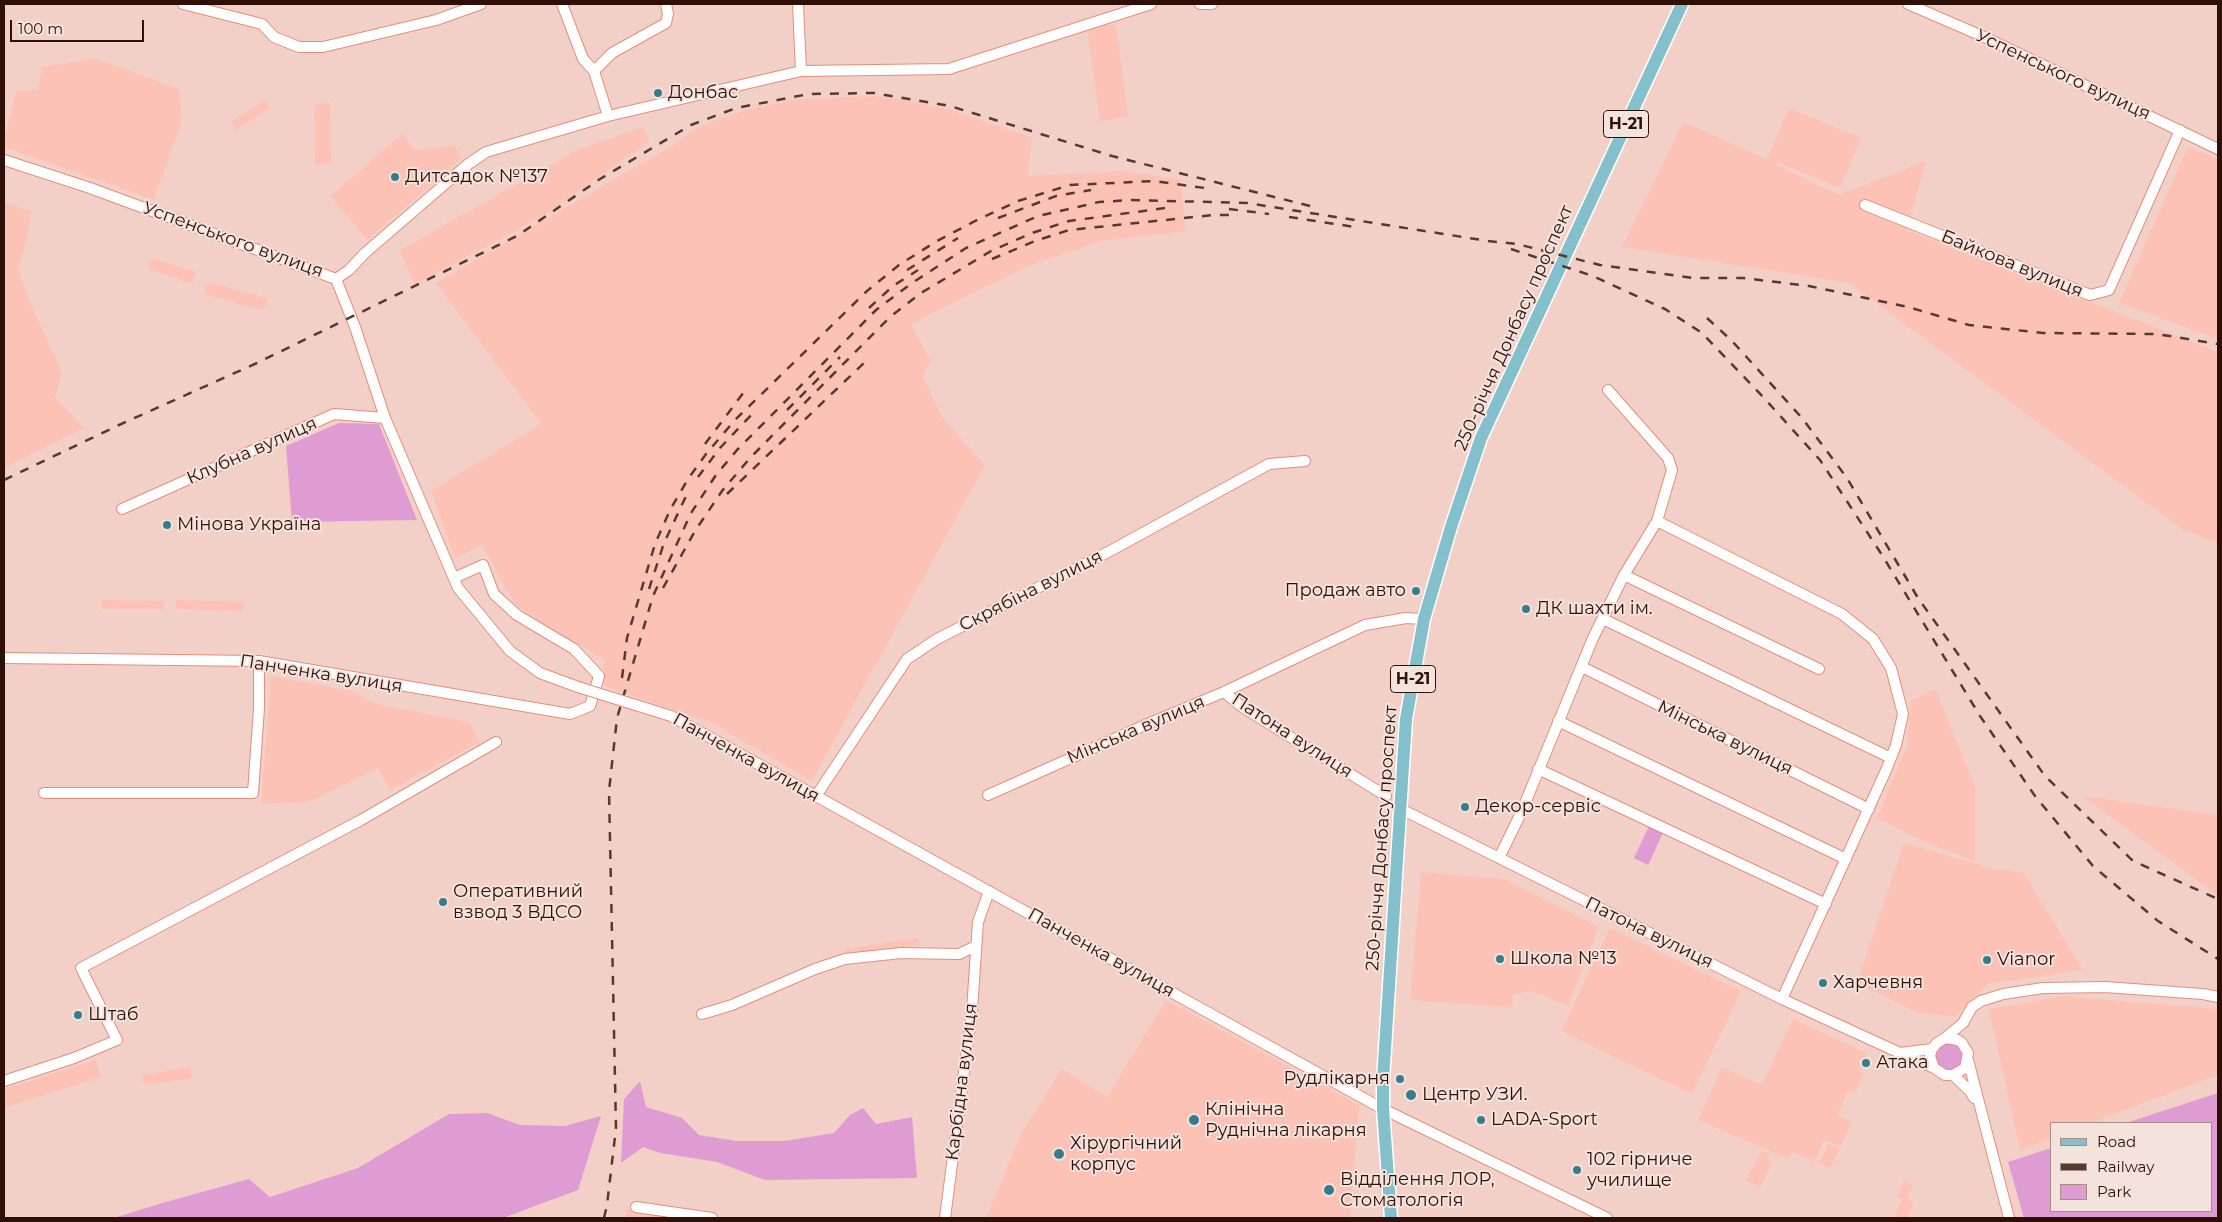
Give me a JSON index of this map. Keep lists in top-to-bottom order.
{
  "streets": {
    "main road": ["Н-21", "250-річчя Донбасу проспект"],
    "street": [
      "Успенського вулиця",
      "Байкова вулиця",
      "Клубна вулиця",
      "Скрябіна вулиця",
      "Панченка вулиця",
      "Мінська вулиця",
      "Патона вулиця",
      "Карбідна вулиця"
    ]
  },
  "crossings": [
    ["Успенського вулиця", "Байкова вулиця"],
    ["250-річчя Донбасу проспект", "Панченка вулиця"],
    ["250-річчя Донбасу проспект", "Мінська вулиця"],
    ["250-річчя Донбасу проспект", "Патона вулиця"],
    ["Скрябіна вулиця", "Панченка вулиця"],
    ["Панченка вулиця", "Карбідна вулиця"],
    ["Мінська вулиця", "Патона вулиця"]
  ],
  "places": [
    "Донбас",
    "Дитсадок №137",
    "Мінова Україна",
    "Продаж авто",
    "ДК шахти ім.",
    "Декор-сервіс",
    "Оперативний взвод 3 ВДСО",
    "Школа №13",
    "Vianor",
    "Харчевня",
    "Штаб",
    "Атака",
    "Рудлікарня",
    "Центр УЗИ.",
    "Клінічна Руднічна лікарня",
    "LADA-Sport",
    "Хірургічний корпус",
    "102 гірниче училище",
    "Відділення ЛОР, Стоматологія"
  ],
  "legend": ["Road", "Railway", "Park"],
  "scale_bar": "100 m"
}
